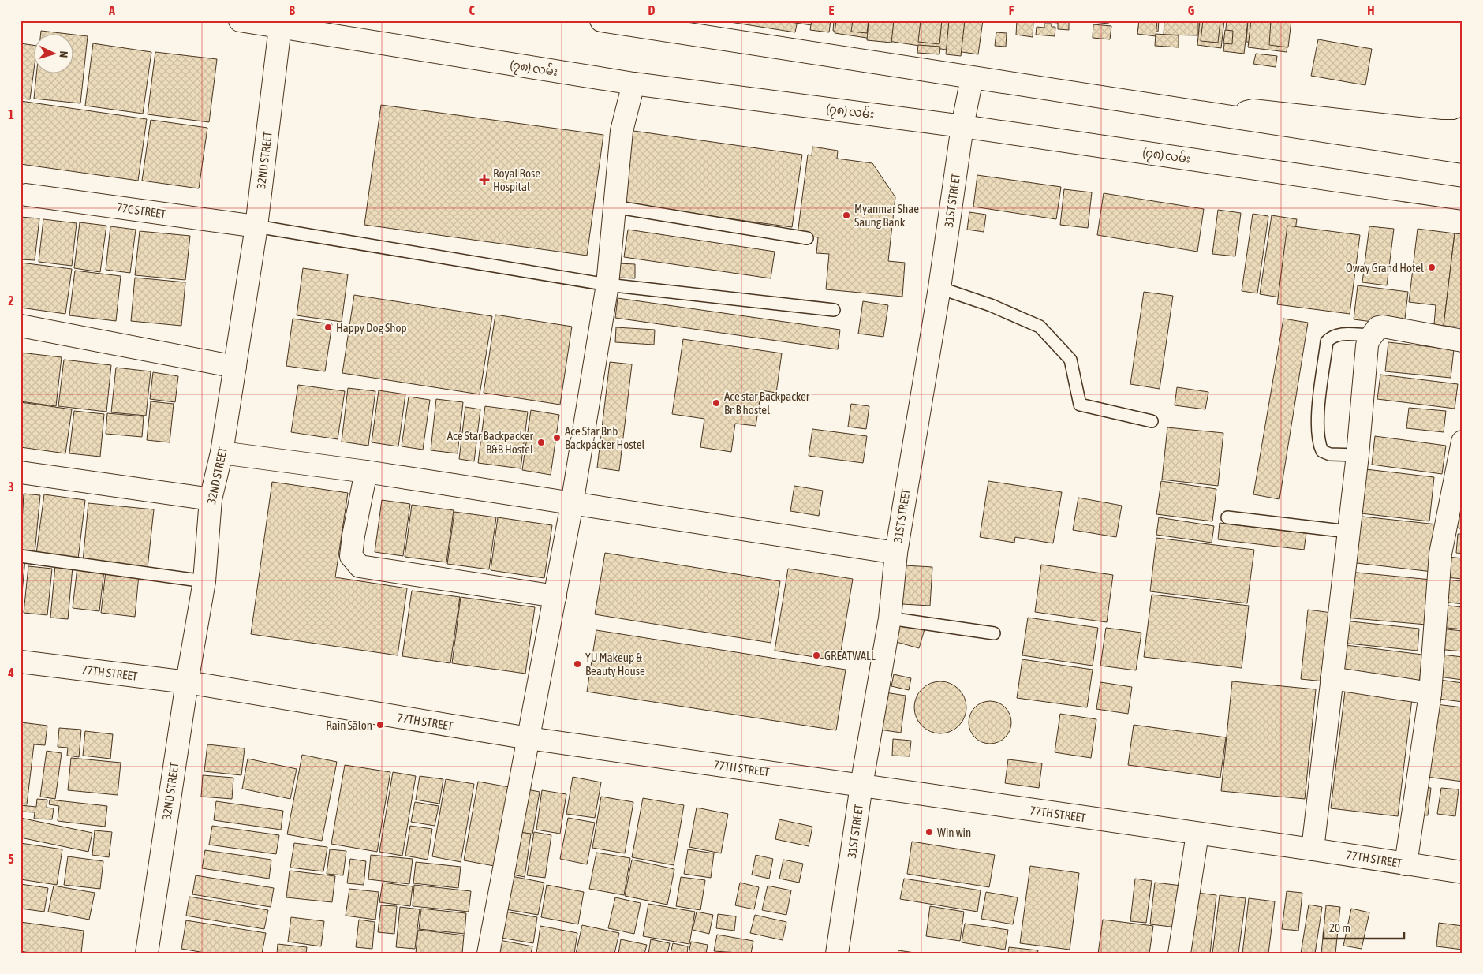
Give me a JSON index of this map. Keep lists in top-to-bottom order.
{
  "streets": {
    "street": [
      "(၇၈) လမ်း",
      "32ND STREET",
      "31ST STREET",
      "77C STREET",
      "77TH STREET"
    ]
  },
  "crossings": [
    ["(၇၈) လမ်း", "32ND STREET"],
    ["(၇၈) လမ်း", "31ST STREET"],
    ["32ND STREET", "77C STREET"],
    ["32ND STREET", "77TH STREET"],
    ["31ST STREET", "77TH STREET"]
  ],
  "places": {
    "health": ["Royal Rose Hospital"],
    "other": [
      "Myanmar Shae Saung Bank",
      "Oway Grand Hotel",
      "Happy Dog Shop",
      "Ace star Backpacker BnB hostel",
      "Ace Star Bnb Backpacker Hostel",
      "Ace Star Backpacker B&B Hostel",
      "GREATWALL",
      "YU Makeup & Beauty House",
      "Rain Salon",
      "Win win"
    ]
  },
  "scale_bar": "20 m",
  "north": "right",
  "grid": {
    "columns": [
      "A",
      "B",
      "C",
      "D",
      "E",
      "F",
      "G",
      "H"
    ],
    "rows": [
      "1",
      "2",
      "3",
      "4",
      "5"
    ]
  }
}
